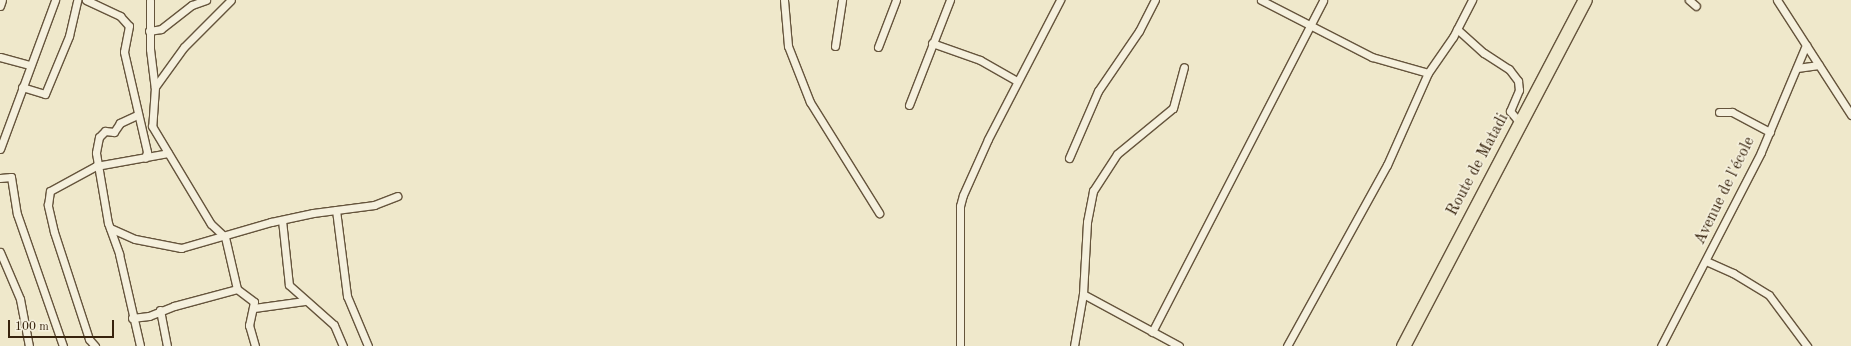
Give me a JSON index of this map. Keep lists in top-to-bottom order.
{
  "streets": {
    "highway": ["Route de Matadi"],
    "street": ["Avenue de l'école"]
  },
  "scale_bar": "100 m"
}
